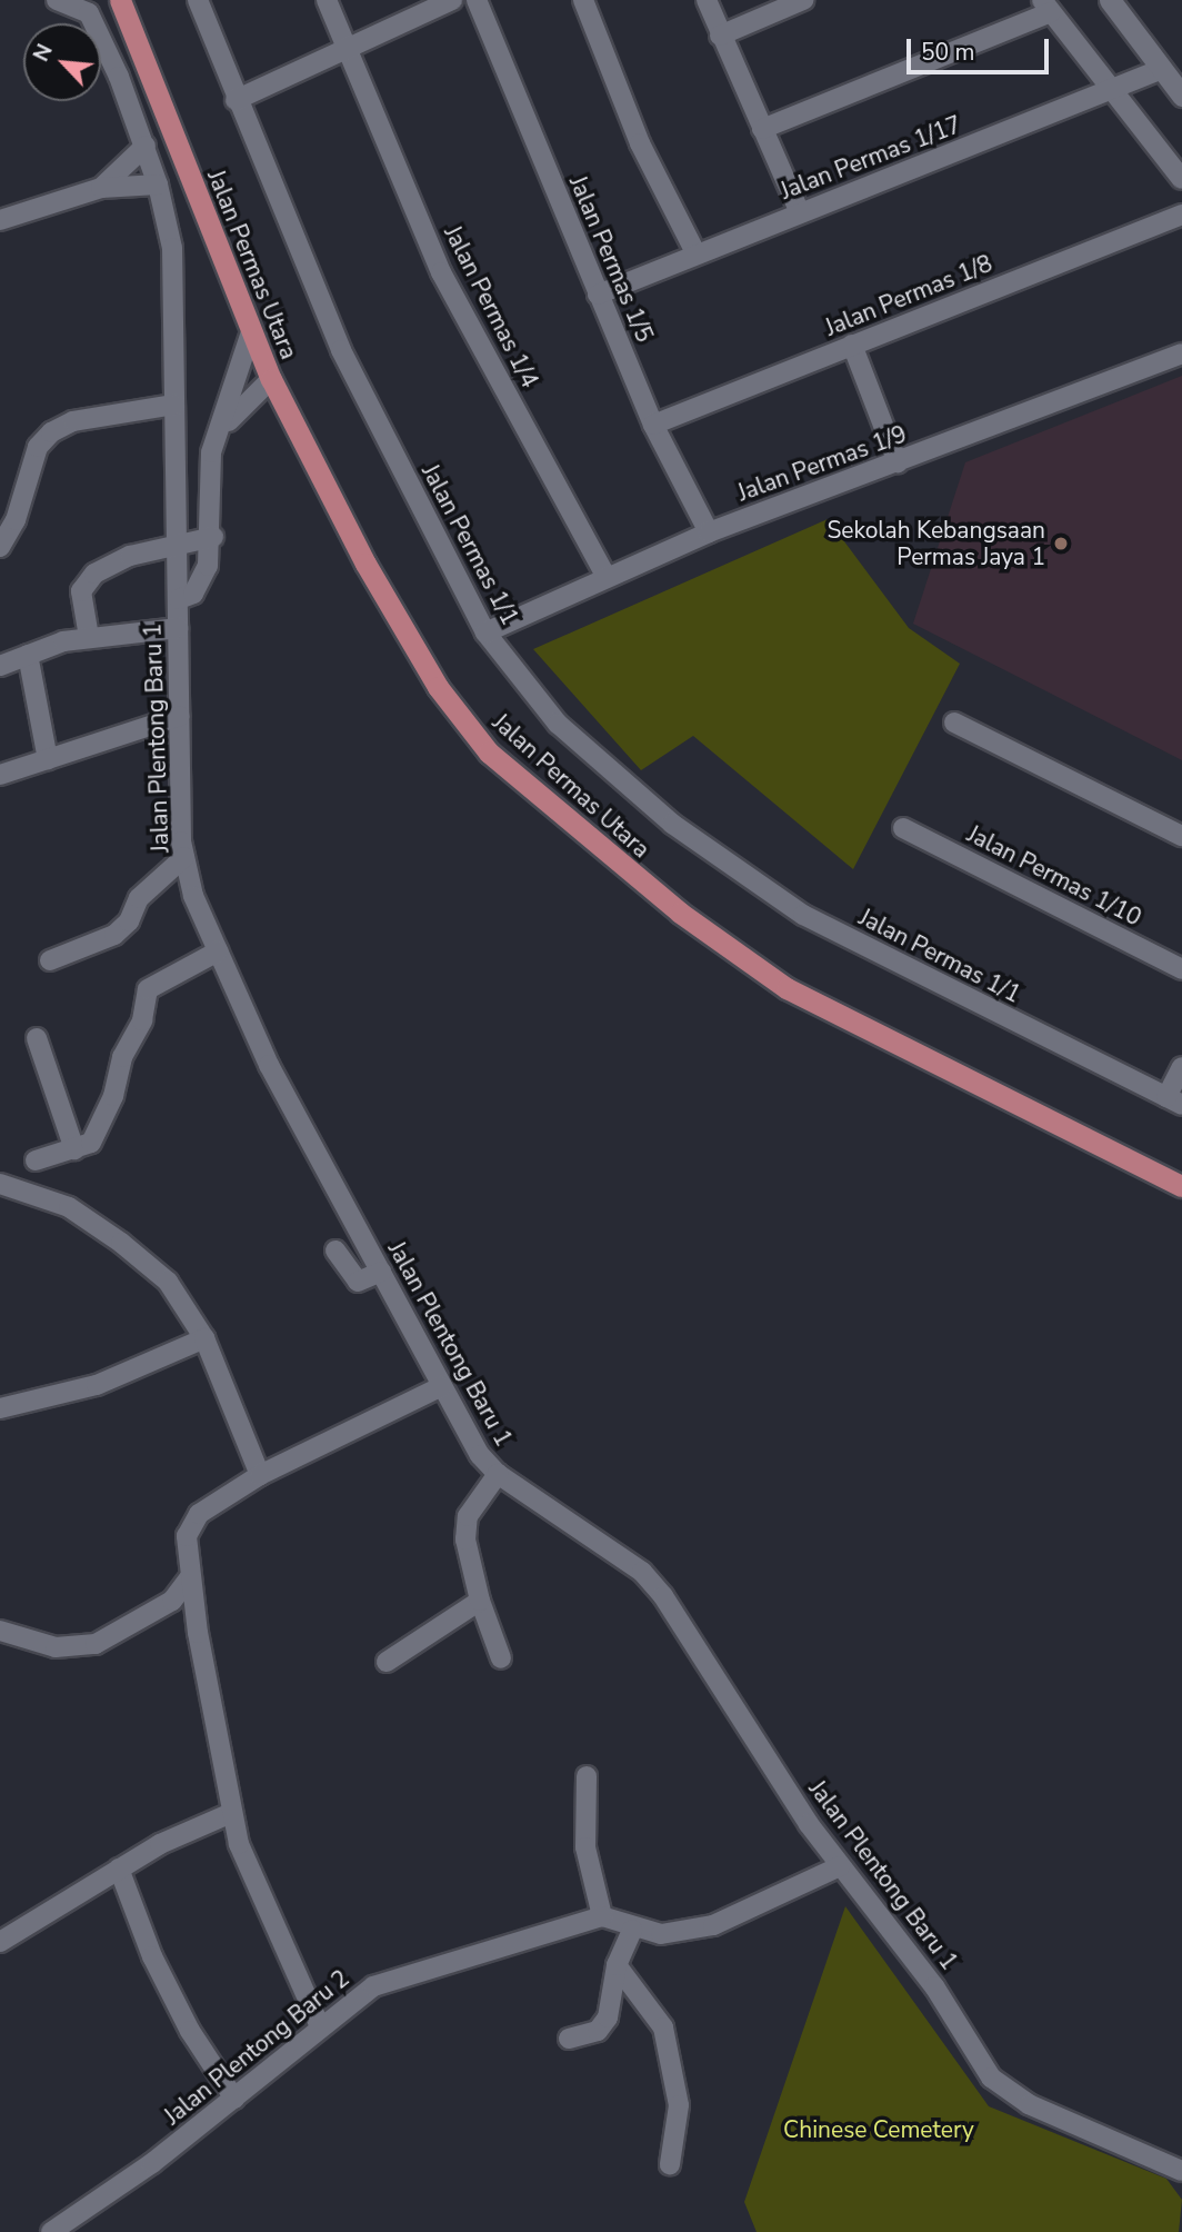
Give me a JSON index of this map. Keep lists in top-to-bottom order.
{
  "streets": {
    "main road": ["Jalan Permas Utara"],
    "street": [
      "Jalan Permas 1/17",
      "Jalan Permas 1/5",
      "Jalan Permas 1/8",
      "Jalan Permas 1/4",
      "Jalan Permas 1/9",
      "Jalan Permas 1/1",
      "Jalan Plentong Baru 1",
      "Jalan Permas 1/10",
      "Jalan Plentong Baru 2"
    ]
  },
  "crossings": [
    ["Jalan Permas 1/17", "Jalan Permas 1/5"],
    ["Jalan Permas 1/5", "Jalan Permas 1/8"],
    ["Jalan Permas 1/5", "Jalan Permas 1/9"],
    ["Jalan Permas Utara", "Jalan Plentong Baru 1"],
    ["Jalan Permas 1/4", "Jalan Permas 1/9"],
    ["Jalan Permas 1/9", "Jalan Permas 1/1"]
  ],
  "parks": ["Chinese Cemetery"],
  "places": ["Sekolah Kebangsaan Permas Jaya 1"],
  "scale_bar": "50 m",
  "north": "top left"
}
